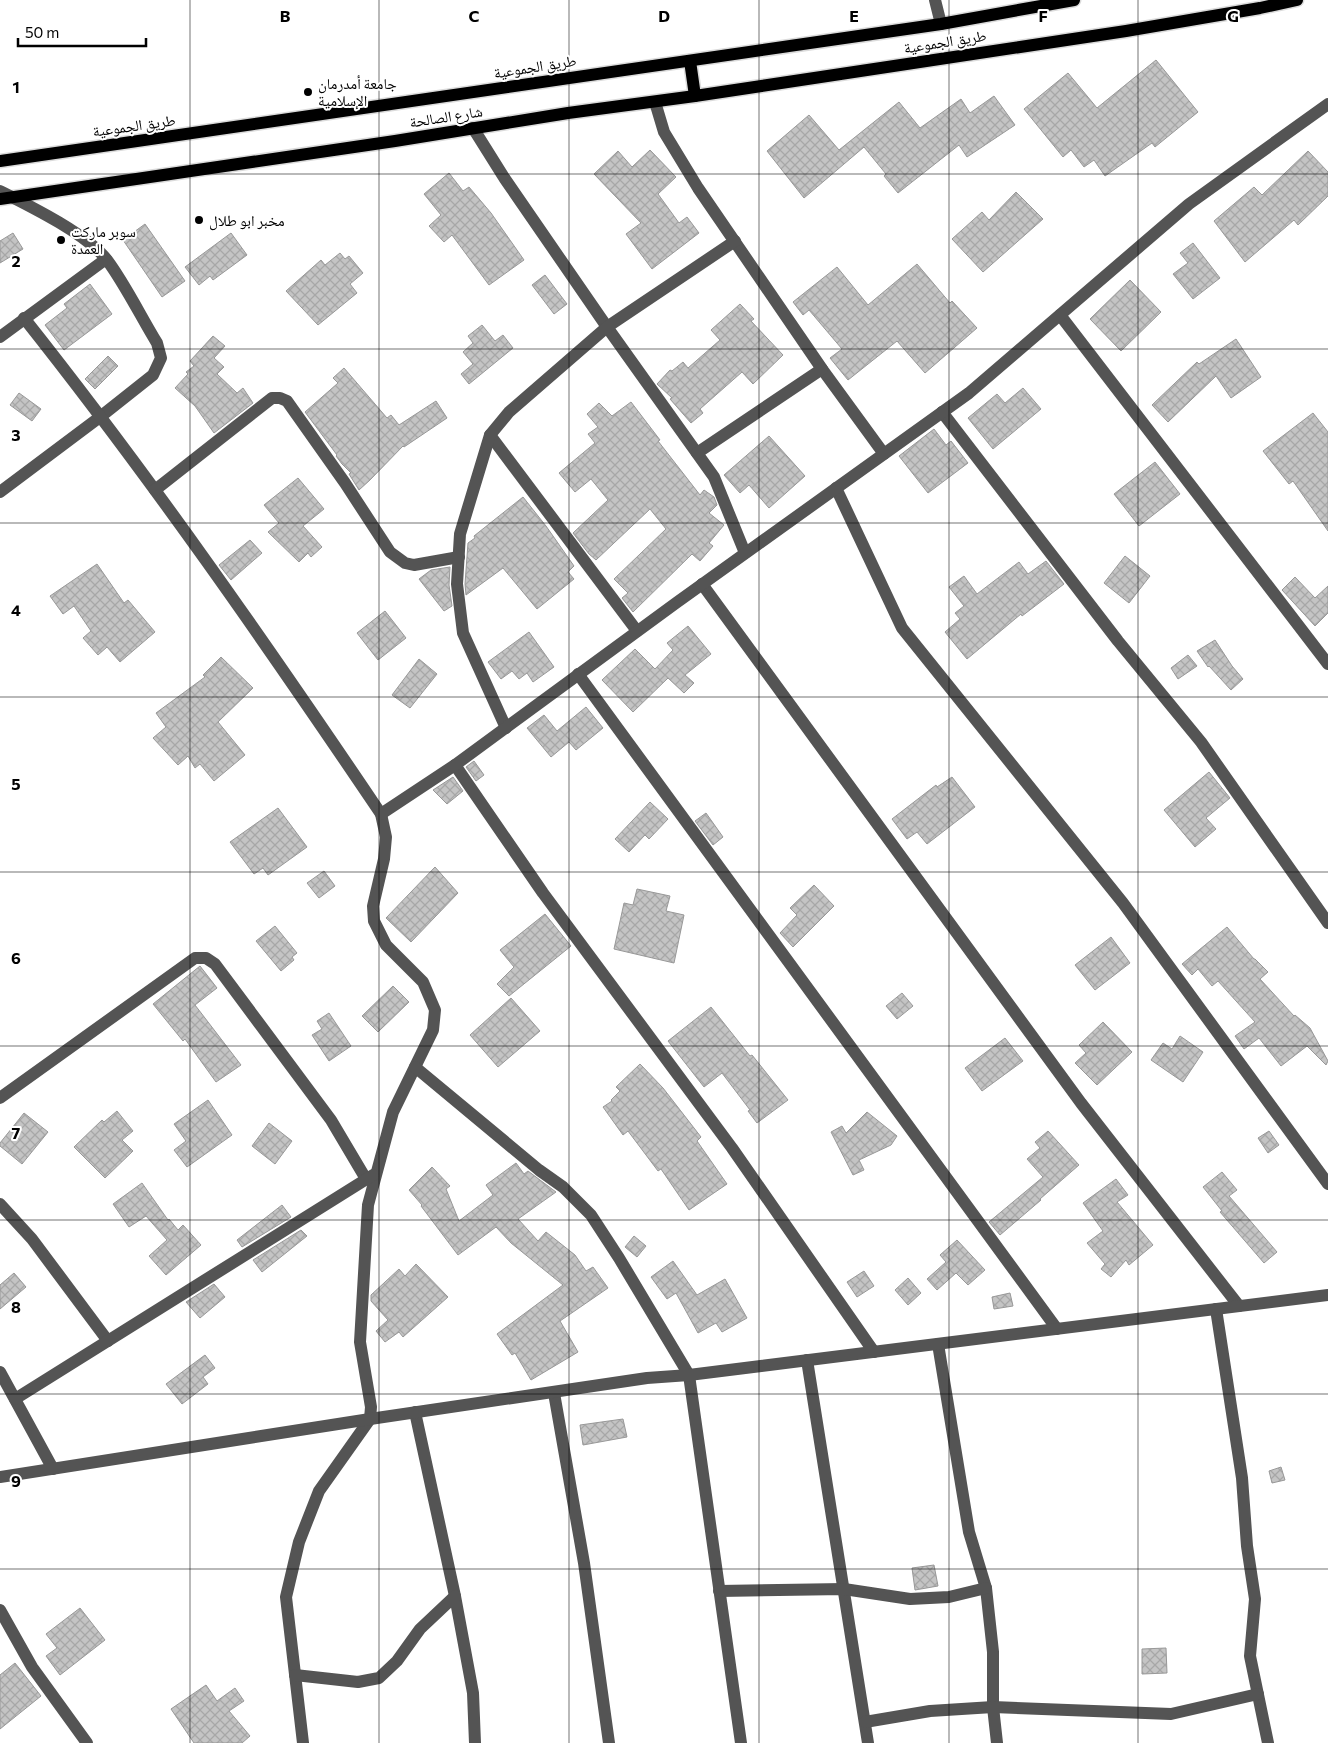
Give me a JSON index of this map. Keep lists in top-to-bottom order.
{
  "streets": {
    "main road": ["طريق الجموعية", "شارع الصالحة"]
  },
  "crossings": [
    ["طريق الجموعية", "شارع الصالحة"]
  ],
  "places": ["جامعة أمدرمان الإسلامية", "مخبر ابو طلال", "سوبر ماركت العمدة"],
  "scale_bar": "50 m",
  "grid": {
    "columns": [
      "B",
      "C",
      "D",
      "E",
      "F",
      "G"
    ],
    "rows": [
      "1",
      "2",
      "3",
      "4",
      "5",
      "6",
      "7",
      "8",
      "9"
    ]
  }
}
